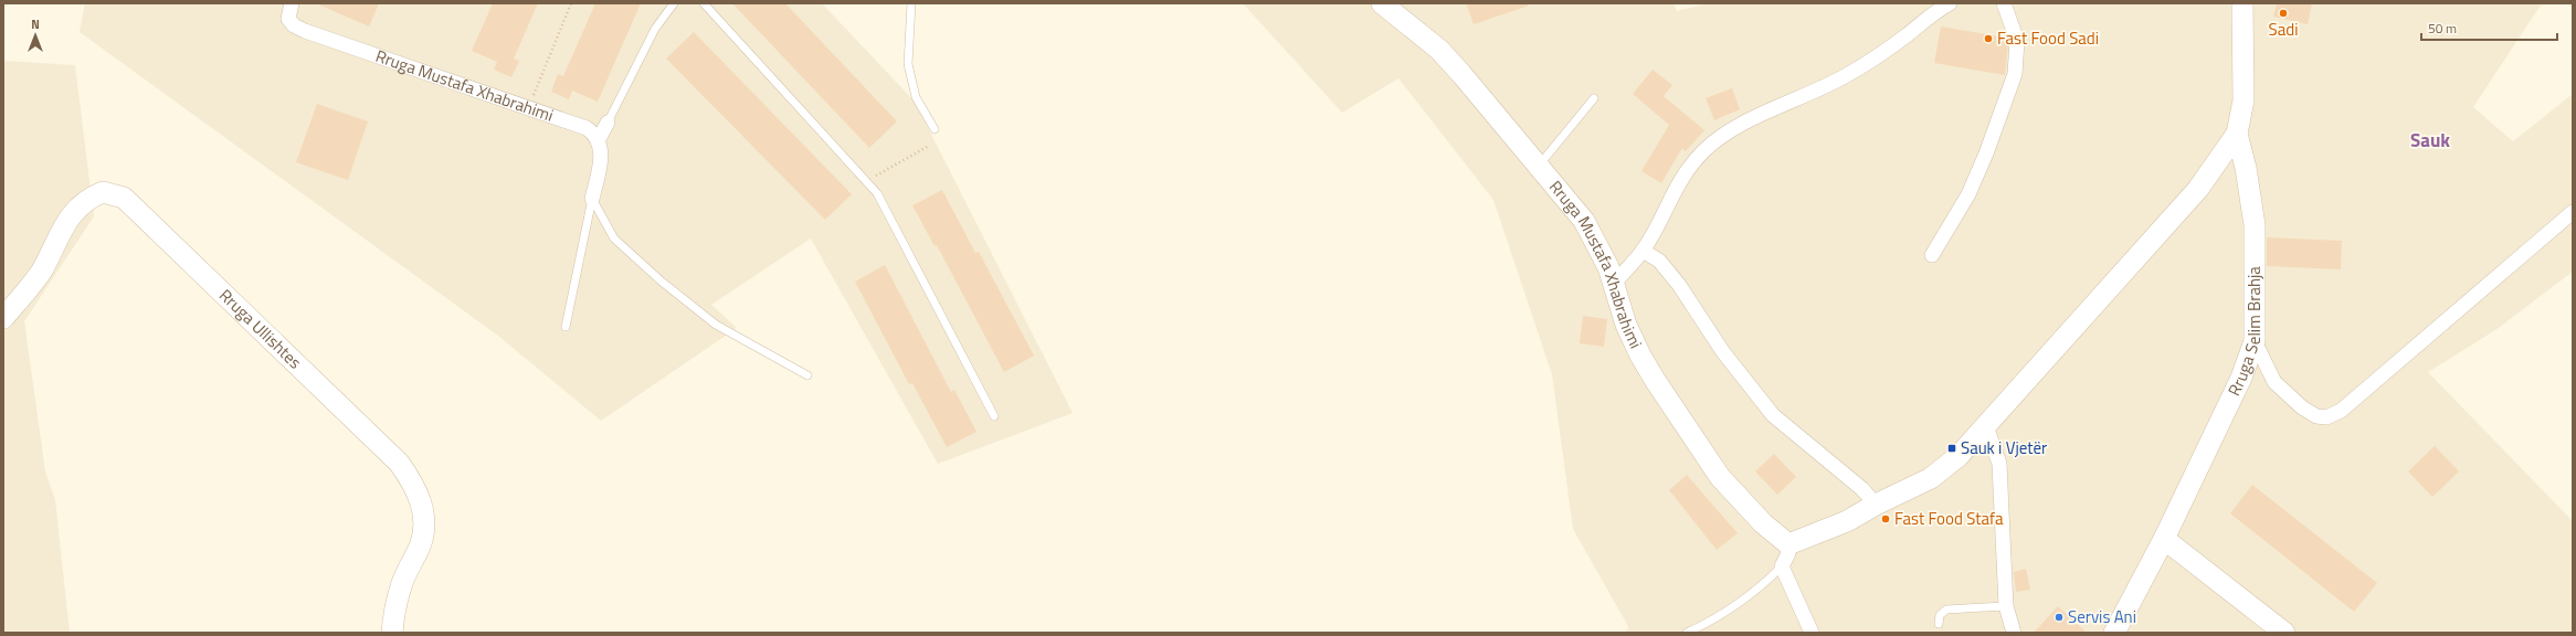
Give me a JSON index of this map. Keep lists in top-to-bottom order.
{
  "streets": {
    "street": ["Rruga Mustafa Xhabrahimi", "Rruga Ullishtes", "Rruga Selim Brahja"]
  },
  "districts": ["Sauk"],
  "places": {
    "other": [
      "Sadi",
      "Fast Food Sadi",
      "Fast Food Stafa",
      "Servis Ani"
    ],
    "transit": ["Sauk i Vjetër"]
  },
  "scale_bar": "50 m",
  "north": "top"
}
